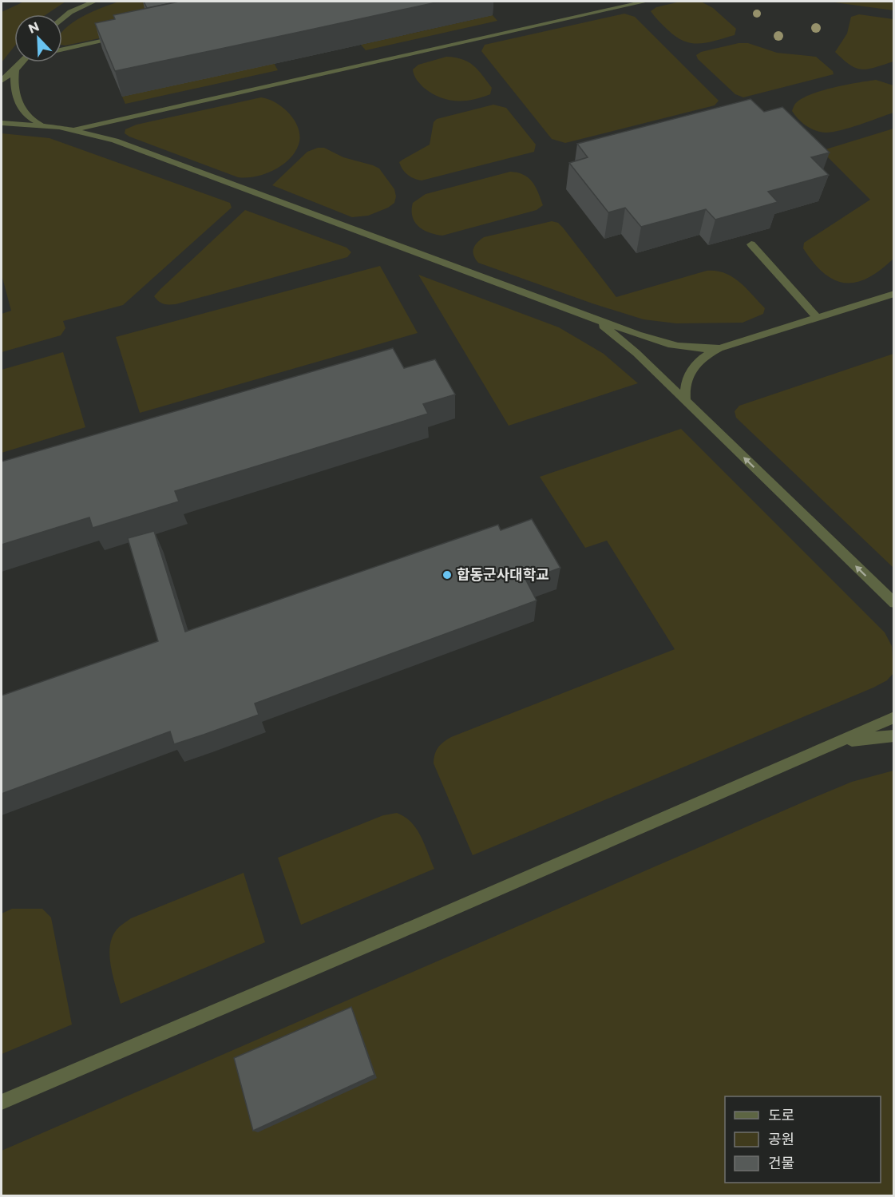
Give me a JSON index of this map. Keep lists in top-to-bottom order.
{
  "places": ["합동군사대학교"],
  "legend": ["도로", "공원", "건물"],
  "north": "top left"
}
